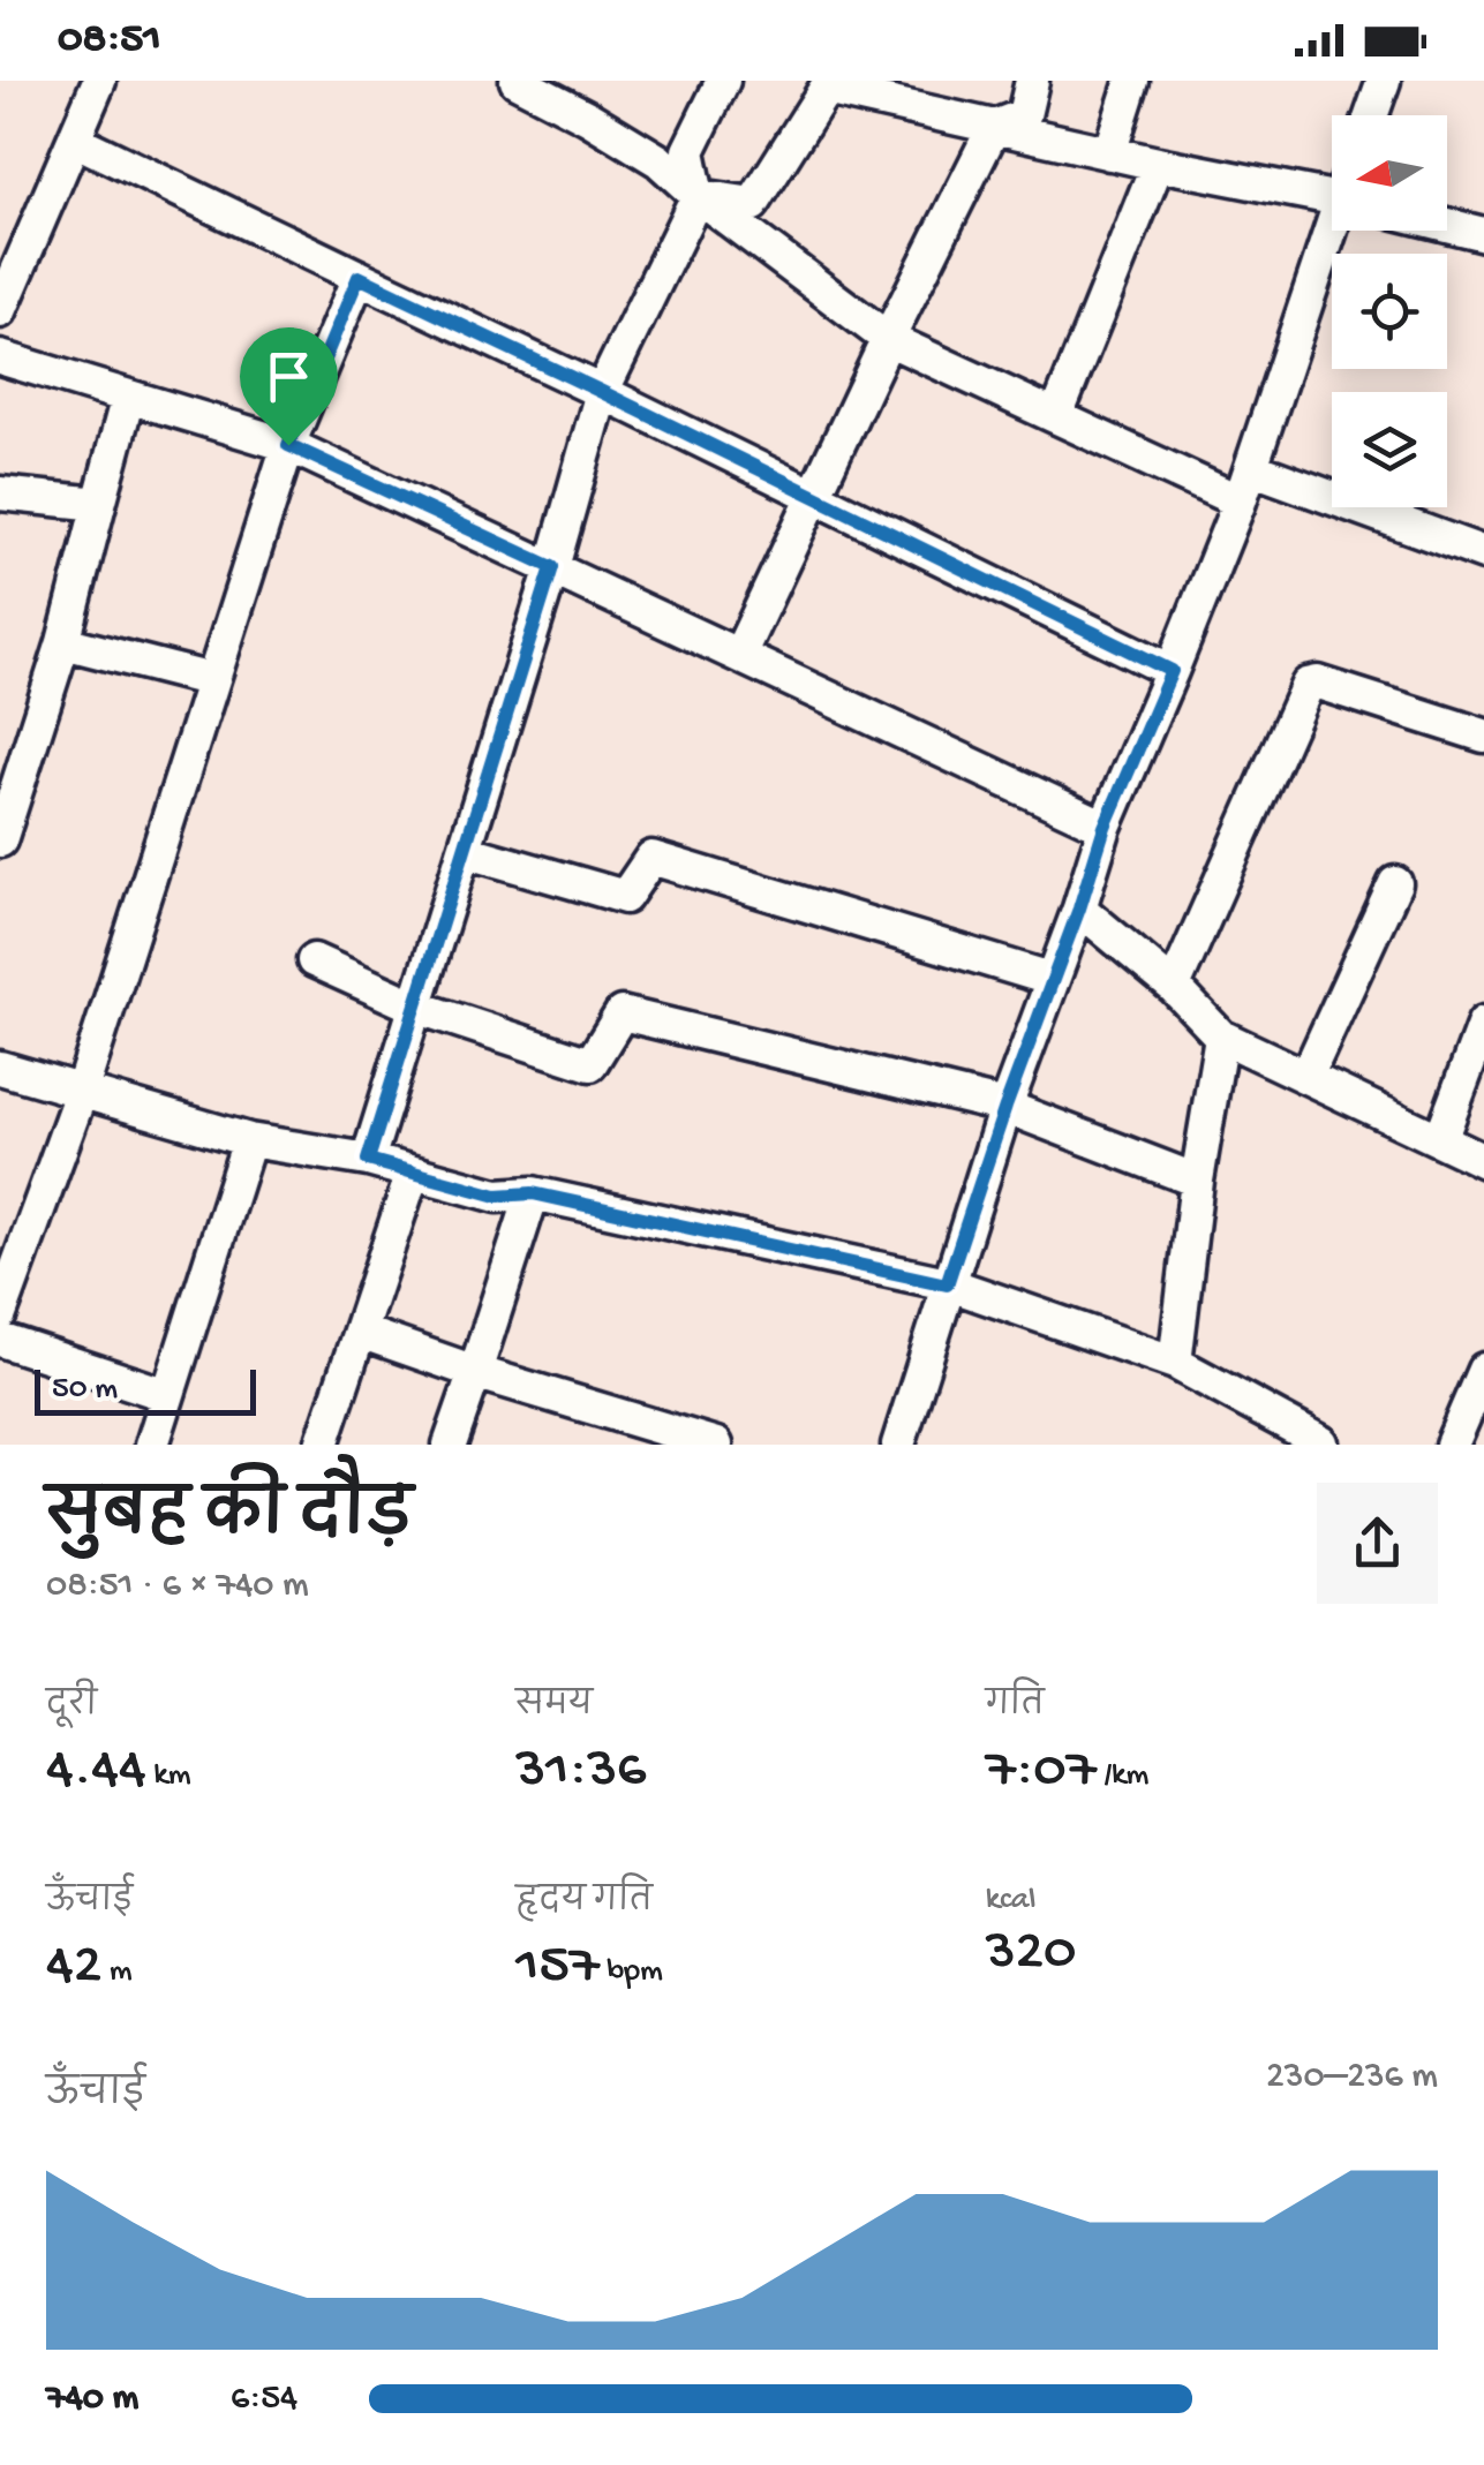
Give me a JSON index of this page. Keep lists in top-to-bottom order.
{
  "scale_bar": "50 m",
  "north": "left",
  "page": {
    "status": "08:51",
    "scale": "50 m",
    "heading": ["सुबह की दौड़", "08:51 · 6 × 740 m"],
    "stats": [
      ["दूरी", "4.44 km"],
      ["समय", "31:36"],
      ["गति", "7:07 /km"],
      ["ऊँचाई", "42 m"],
      ["हृदय गति", "157 bpm"],
      ["kcal", "320"]
    ],
    "chart": ["ऊँचाई", "230–236 m"],
    "list": [
      {
        "name": "740 m",
        "note": "6:54"
      }
    ]
  }
}
